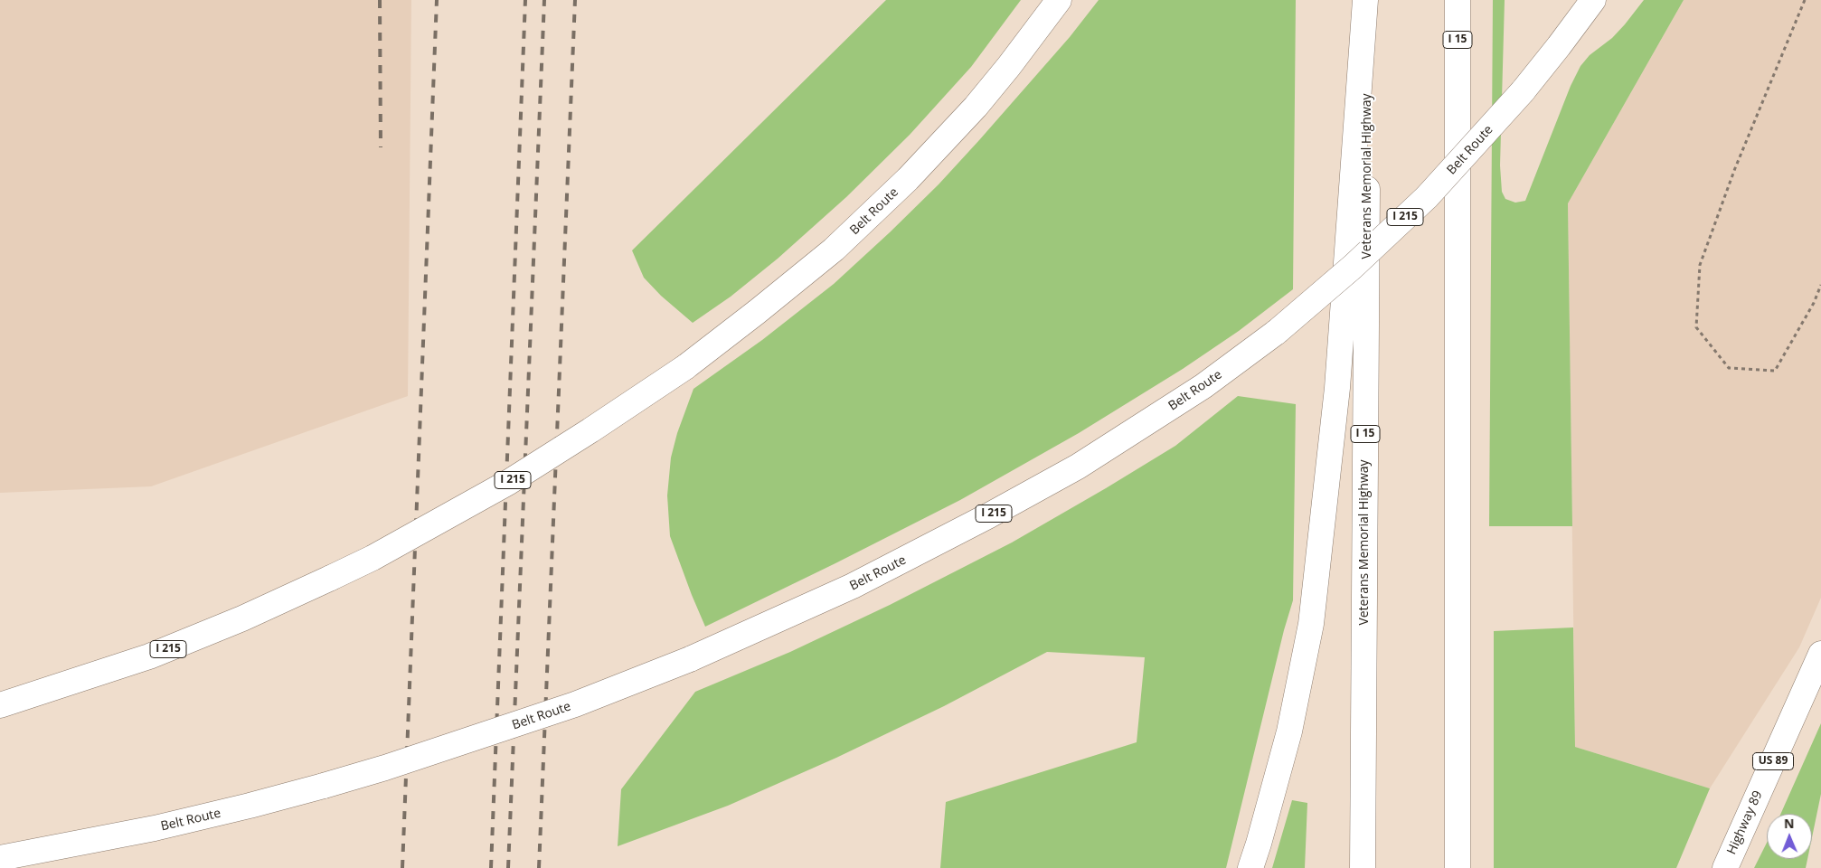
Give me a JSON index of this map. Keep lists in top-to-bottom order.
{
  "streets": {
    "main road": [
      "I 15",
      "Belt Route",
      "Veterans Memorial Highway",
      "I 215",
      "US 89",
      "Highway 89"
    ]
  },
  "north": "top"
}
